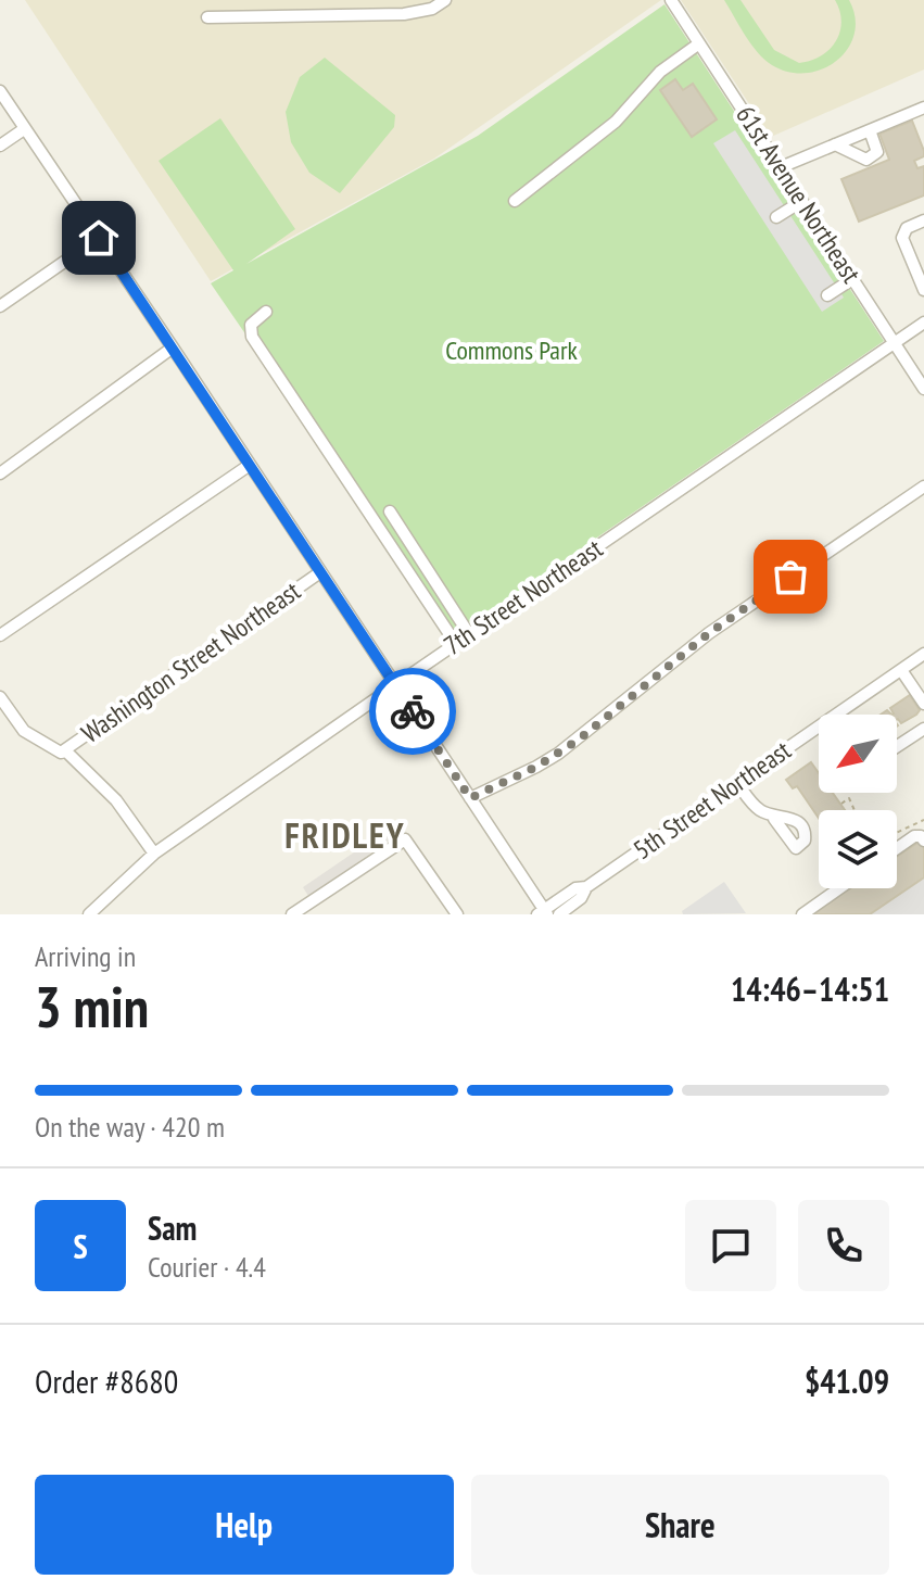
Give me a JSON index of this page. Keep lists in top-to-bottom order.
{
  "streets": {
    "street": [
      "61st Avenue Northeast",
      "7th Street Northeast",
      "Washington Street Northeast",
      "5th Street Northeast"
    ]
  },
  "crossings": [
    ["61st Avenue Northeast", "7th Street Northeast"]
  ],
  "districts": ["FRIDLEY"],
  "parks": ["Commons Park"],
  "north": "bottom left",
  "page": {
    "heading": ["3 min", "Arriving in", "14:46–14:51"],
    "panel": [
      "Sam",
      "Courier · 4.4",
      "Order #8680",
      "$41.09"
    ],
    "bar": "On the way · 420 m",
    "round": "S",
    "buttons": ["Help", "Share"]
  }
}
